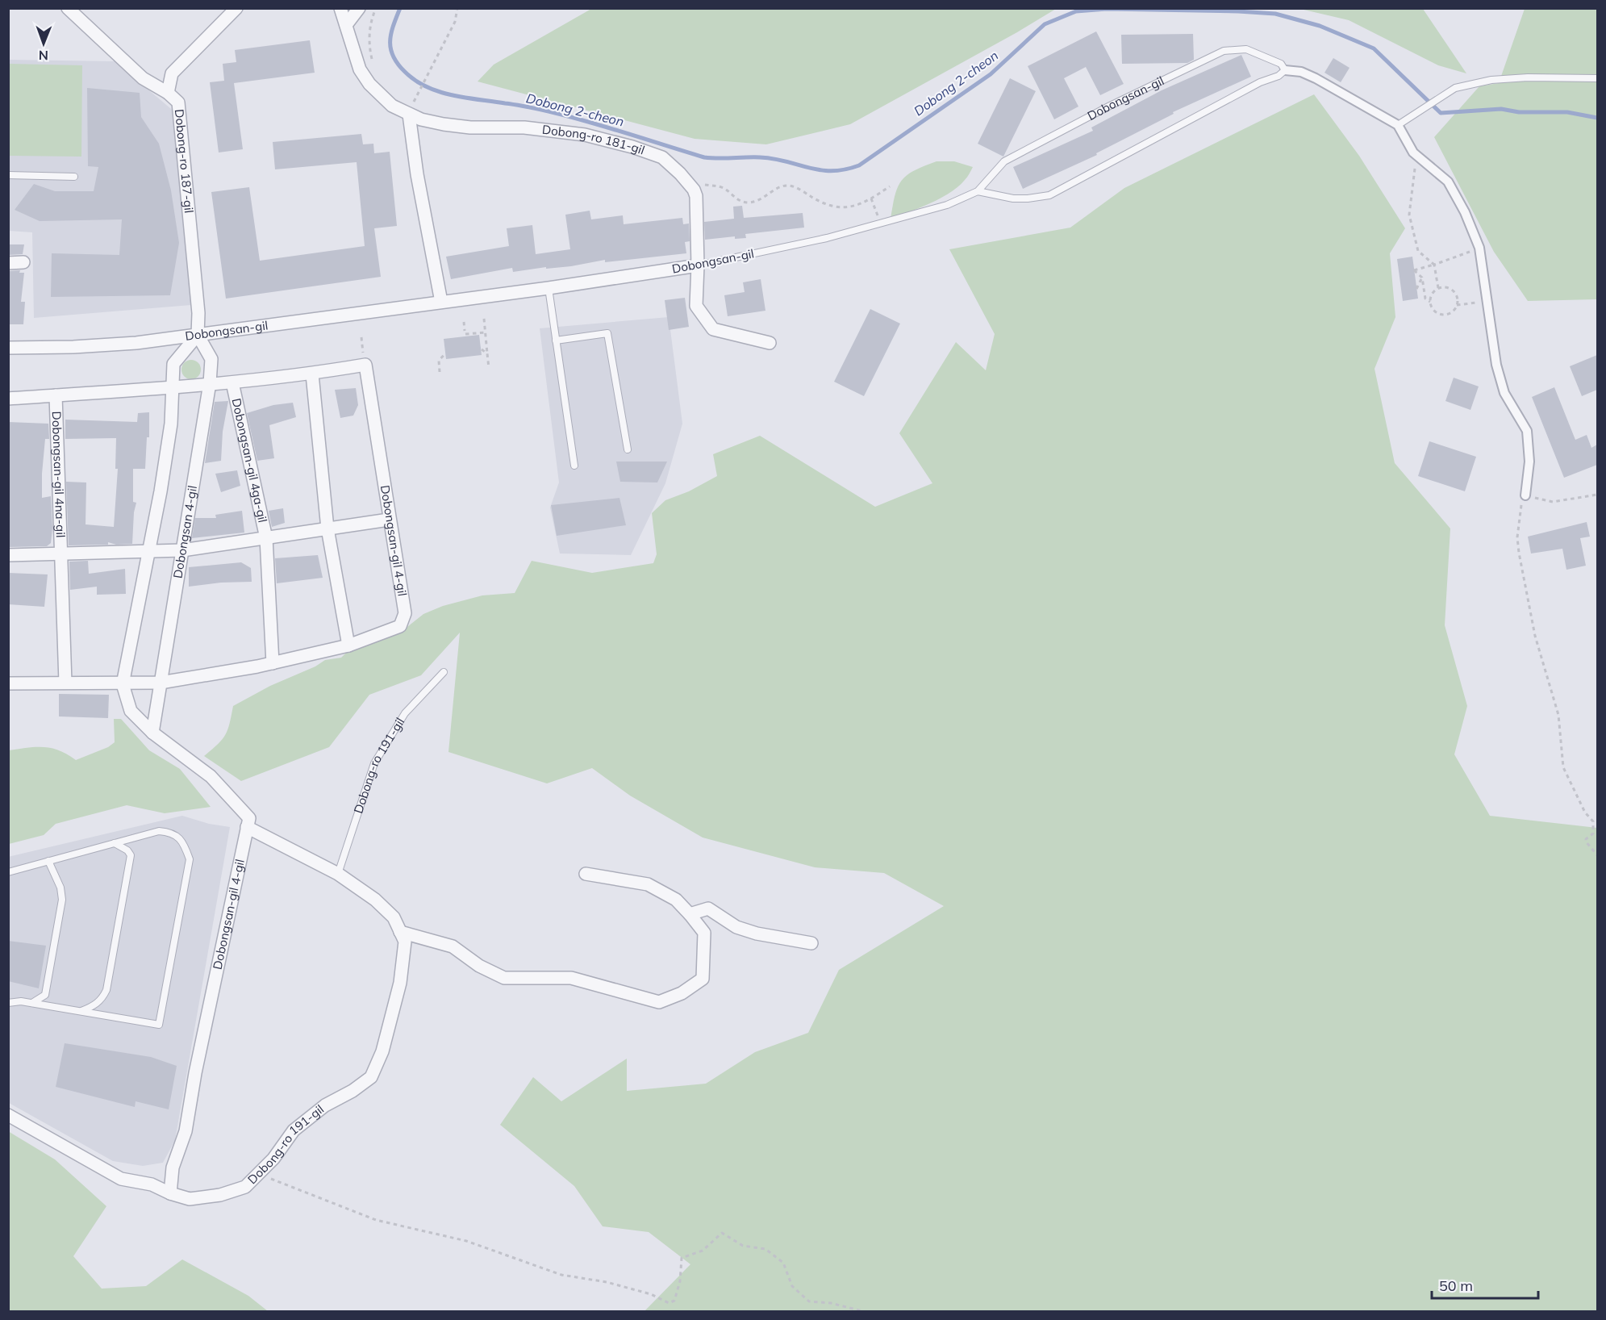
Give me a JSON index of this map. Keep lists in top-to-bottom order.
{
  "streets": {
    "street": [
      "Dobongsan-gil",
      "Dobong-ro 181-gil",
      "Dobong-ro 187-gil",
      "Dobongsan-gil 4ga-gil",
      "Dobongsan-gil 4na-gil",
      "Dobongsan 4-gil",
      "Dobongsan-gil 4-gil",
      "Dobong-ro 191-gil"
    ]
  },
  "crossings": [
    ["Dobongsan-gil", "Dobong-ro 181-gil"],
    ["Dobongsan-gil", "Dobong-ro 187-gil"],
    ["Dobongsan-gil", "Dobongsan 4-gil"],
    ["Dobong-ro 187-gil", "Dobongsan 4-gil"],
    ["Dobongsan-gil 4ga-gil", "Dobongsan-gil 4na-gil"],
    ["Dobongsan-gil 4ga-gil", "Dobongsan 4-gil"],
    ["Dobongsan-gil 4ga-gil", "Dobongsan-gil 4-gil"],
    ["Dobongsan-gil 4na-gil", "Dobongsan-gil 4-gil"],
    ["Dobongsan 4-gil", "Dobongsan-gil 4-gil"],
    ["Dobongsan-gil 4-gil", "Dobong-ro 191-gil"]
  ],
  "water": ["Dobong 2-cheon"],
  "scale_bar": "50 m",
  "north": "bottom"
}
